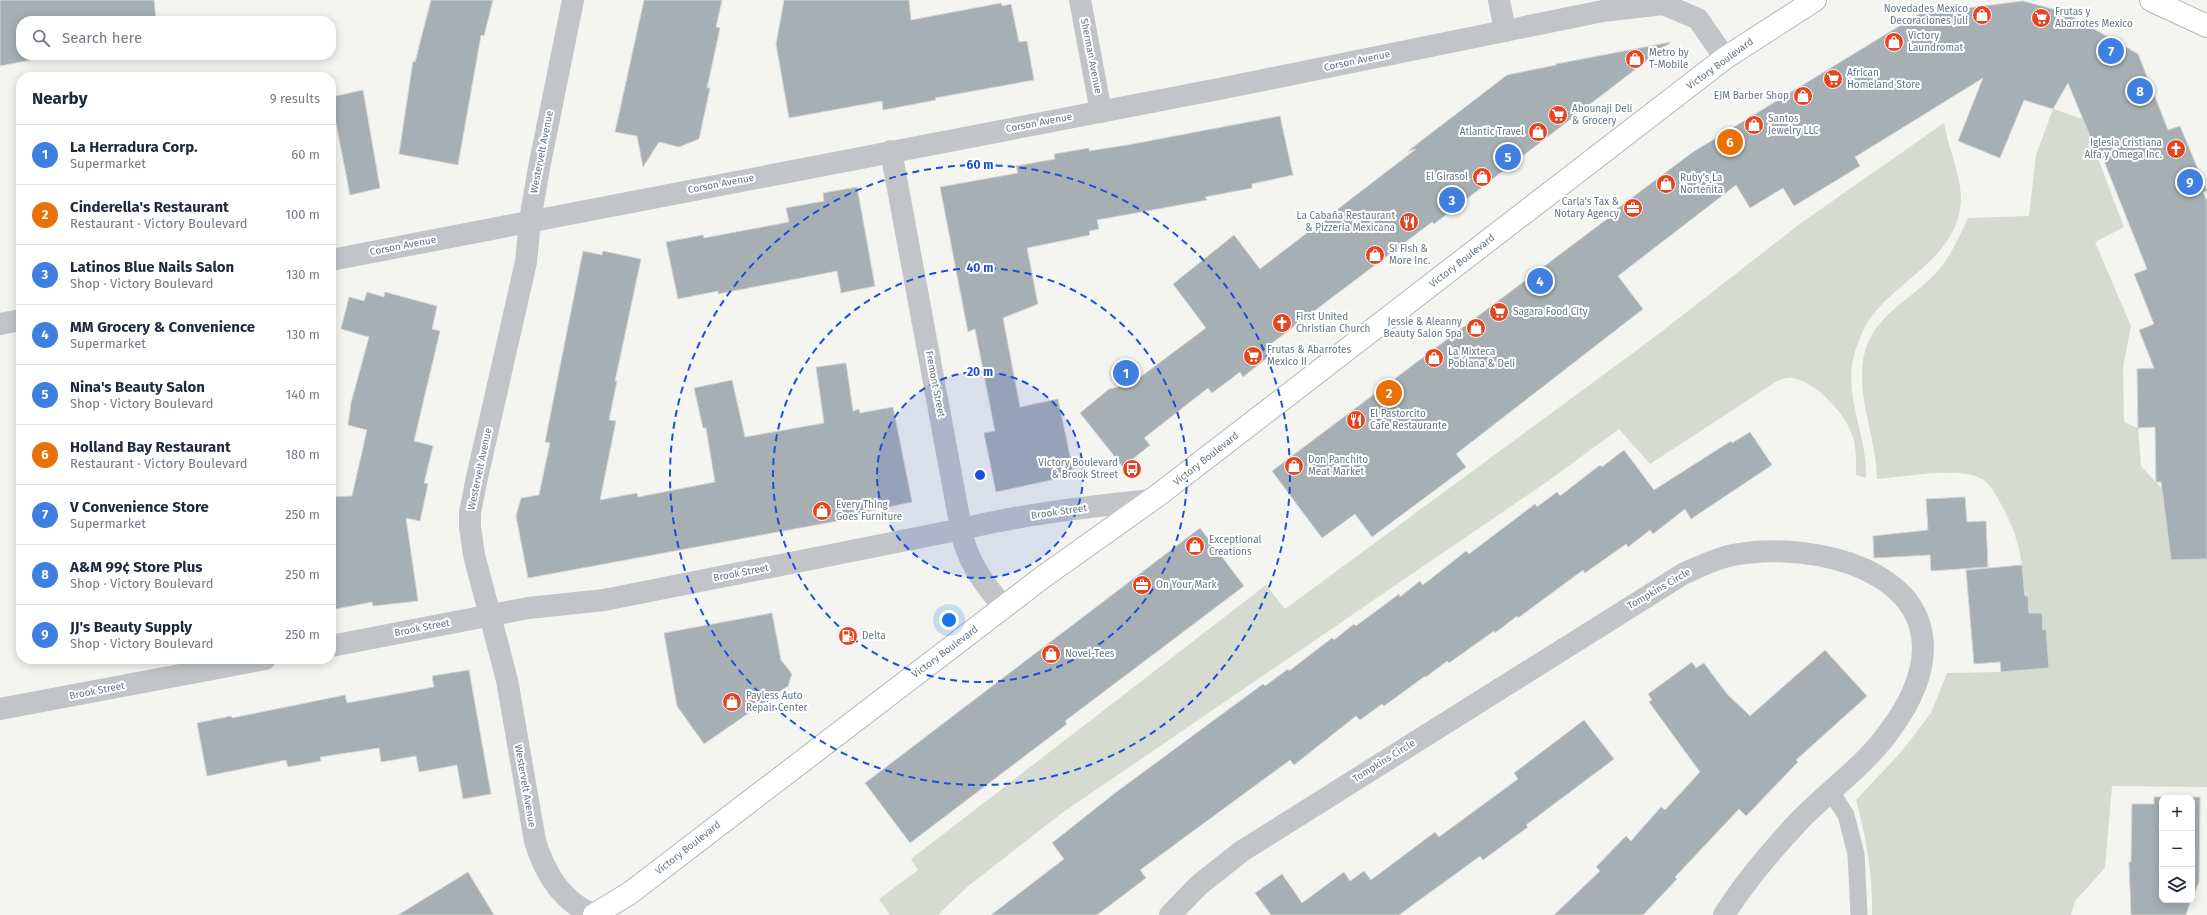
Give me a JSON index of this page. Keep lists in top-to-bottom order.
{
  "streets": {
    "main road": ["Victory Boulevard"],
    "street": [
      "Sherman Avenue",
      "Corson Avenue",
      "Westervelt Avenue",
      "Fremont Street",
      "Brook Street",
      "Tompkins Circle"
    ]
  },
  "crossings": [
    ["Sherman Avenue", "Corson Avenue"],
    ["Corson Avenue", "Victory Boulevard"],
    ["Corson Avenue", "Westervelt Avenue"],
    ["Corson Avenue", "Fremont Street"],
    ["Victory Boulevard", "Westervelt Avenue"],
    ["Victory Boulevard", "Fremont Street"],
    ["Victory Boulevard", "Brook Street"],
    ["Westervelt Avenue", "Brook Street"],
    ["Fremont Street", "Brook Street"]
  ],
  "places": {
    "shop": [
      "Novedades Mexico Decoraciones Juli",
      "Victory Laundromat",
      "Metro by T-Mobile",
      "EJM Barber Shop",
      "Santos Jewelry LLC",
      "Atlantic Travel",
      "El Girasol",
      "Ruby's La Norteñita",
      "SI Fish & More Inc.",
      "Jessie & Aleanny Beauty Salon Spa",
      "La Mixteca Poblana & Deli",
      "Don Panchito Meat Market",
      "Every Thing Goes Furniture",
      "Exceptional Creations",
      "Novel-Tees",
      "Payless Auto Repair Center"
    ],
    "supermarket": [
      "Frutas y Abarrotes Mexico",
      "African Homeland Store",
      "Abounaji Deli & Grocery",
      "Sagara Food City",
      "Frutas & Abarrotes Mexico II"
    ],
    "church": ["Iglesia Cristiana Alfa y Omega Inc.", "First United Christian Church"],
    "office": ["Carla's Tax & Notary Agency", "On Your Mark"],
    "restaurant": ["La Cabaña Restaurant & Pizzeria Mexicana", "El Pastorcito Cafe Restaurante"],
    "bus stop": ["Victory Boulevard & Brook Street"],
    "fuel station": ["Delta"]
  },
  "page": {
    "search": "Search here",
    "pins": [
      "7",
      "8",
      "6",
      "5",
      "9",
      "3",
      "4",
      "1",
      "2"
    ],
    "heading": ["Nearby", "9 results"],
    "list": [
      {
        "mark": "1",
        "name": "La Herradura Corp.",
        "note": "Supermarket",
        "value": "60 m"
      },
      {
        "mark": "2",
        "name": "Cinderella's Restaurant",
        "note": "Restaurant · Victory Boulevard",
        "value": "100 m"
      },
      {
        "mark": "3",
        "name": "Latinos Blue Nails Salon",
        "note": "Shop · Victory Boulevard",
        "value": "130 m"
      },
      {
        "mark": "4",
        "name": "MM Grocery & Convenience",
        "note": "Supermarket",
        "value": "130 m"
      },
      {
        "mark": "5",
        "name": "Nina's Beauty Salon",
        "note": "Shop · Victory Boulevard",
        "value": "140 m"
      },
      {
        "mark": "6",
        "name": "Holland Bay Restaurant",
        "note": "Restaurant · Victory Boulevard",
        "value": "180 m"
      },
      {
        "mark": "7",
        "name": "V Convenience Store",
        "note": "Supermarket",
        "value": "250 m"
      },
      {
        "mark": "8",
        "name": "A&M 99¢ Store Plus",
        "note": "Shop · Victory Boulevard",
        "value": "250 m"
      },
      {
        "mark": "9",
        "name": "JJ's Beauty Supply",
        "note": "Shop · Victory Boulevard",
        "value": "250 m"
      }
    ],
    "map_buttons": ["+", "−"]
  },
  "rings": ["60 m", "40 m", "20 m"]
}
